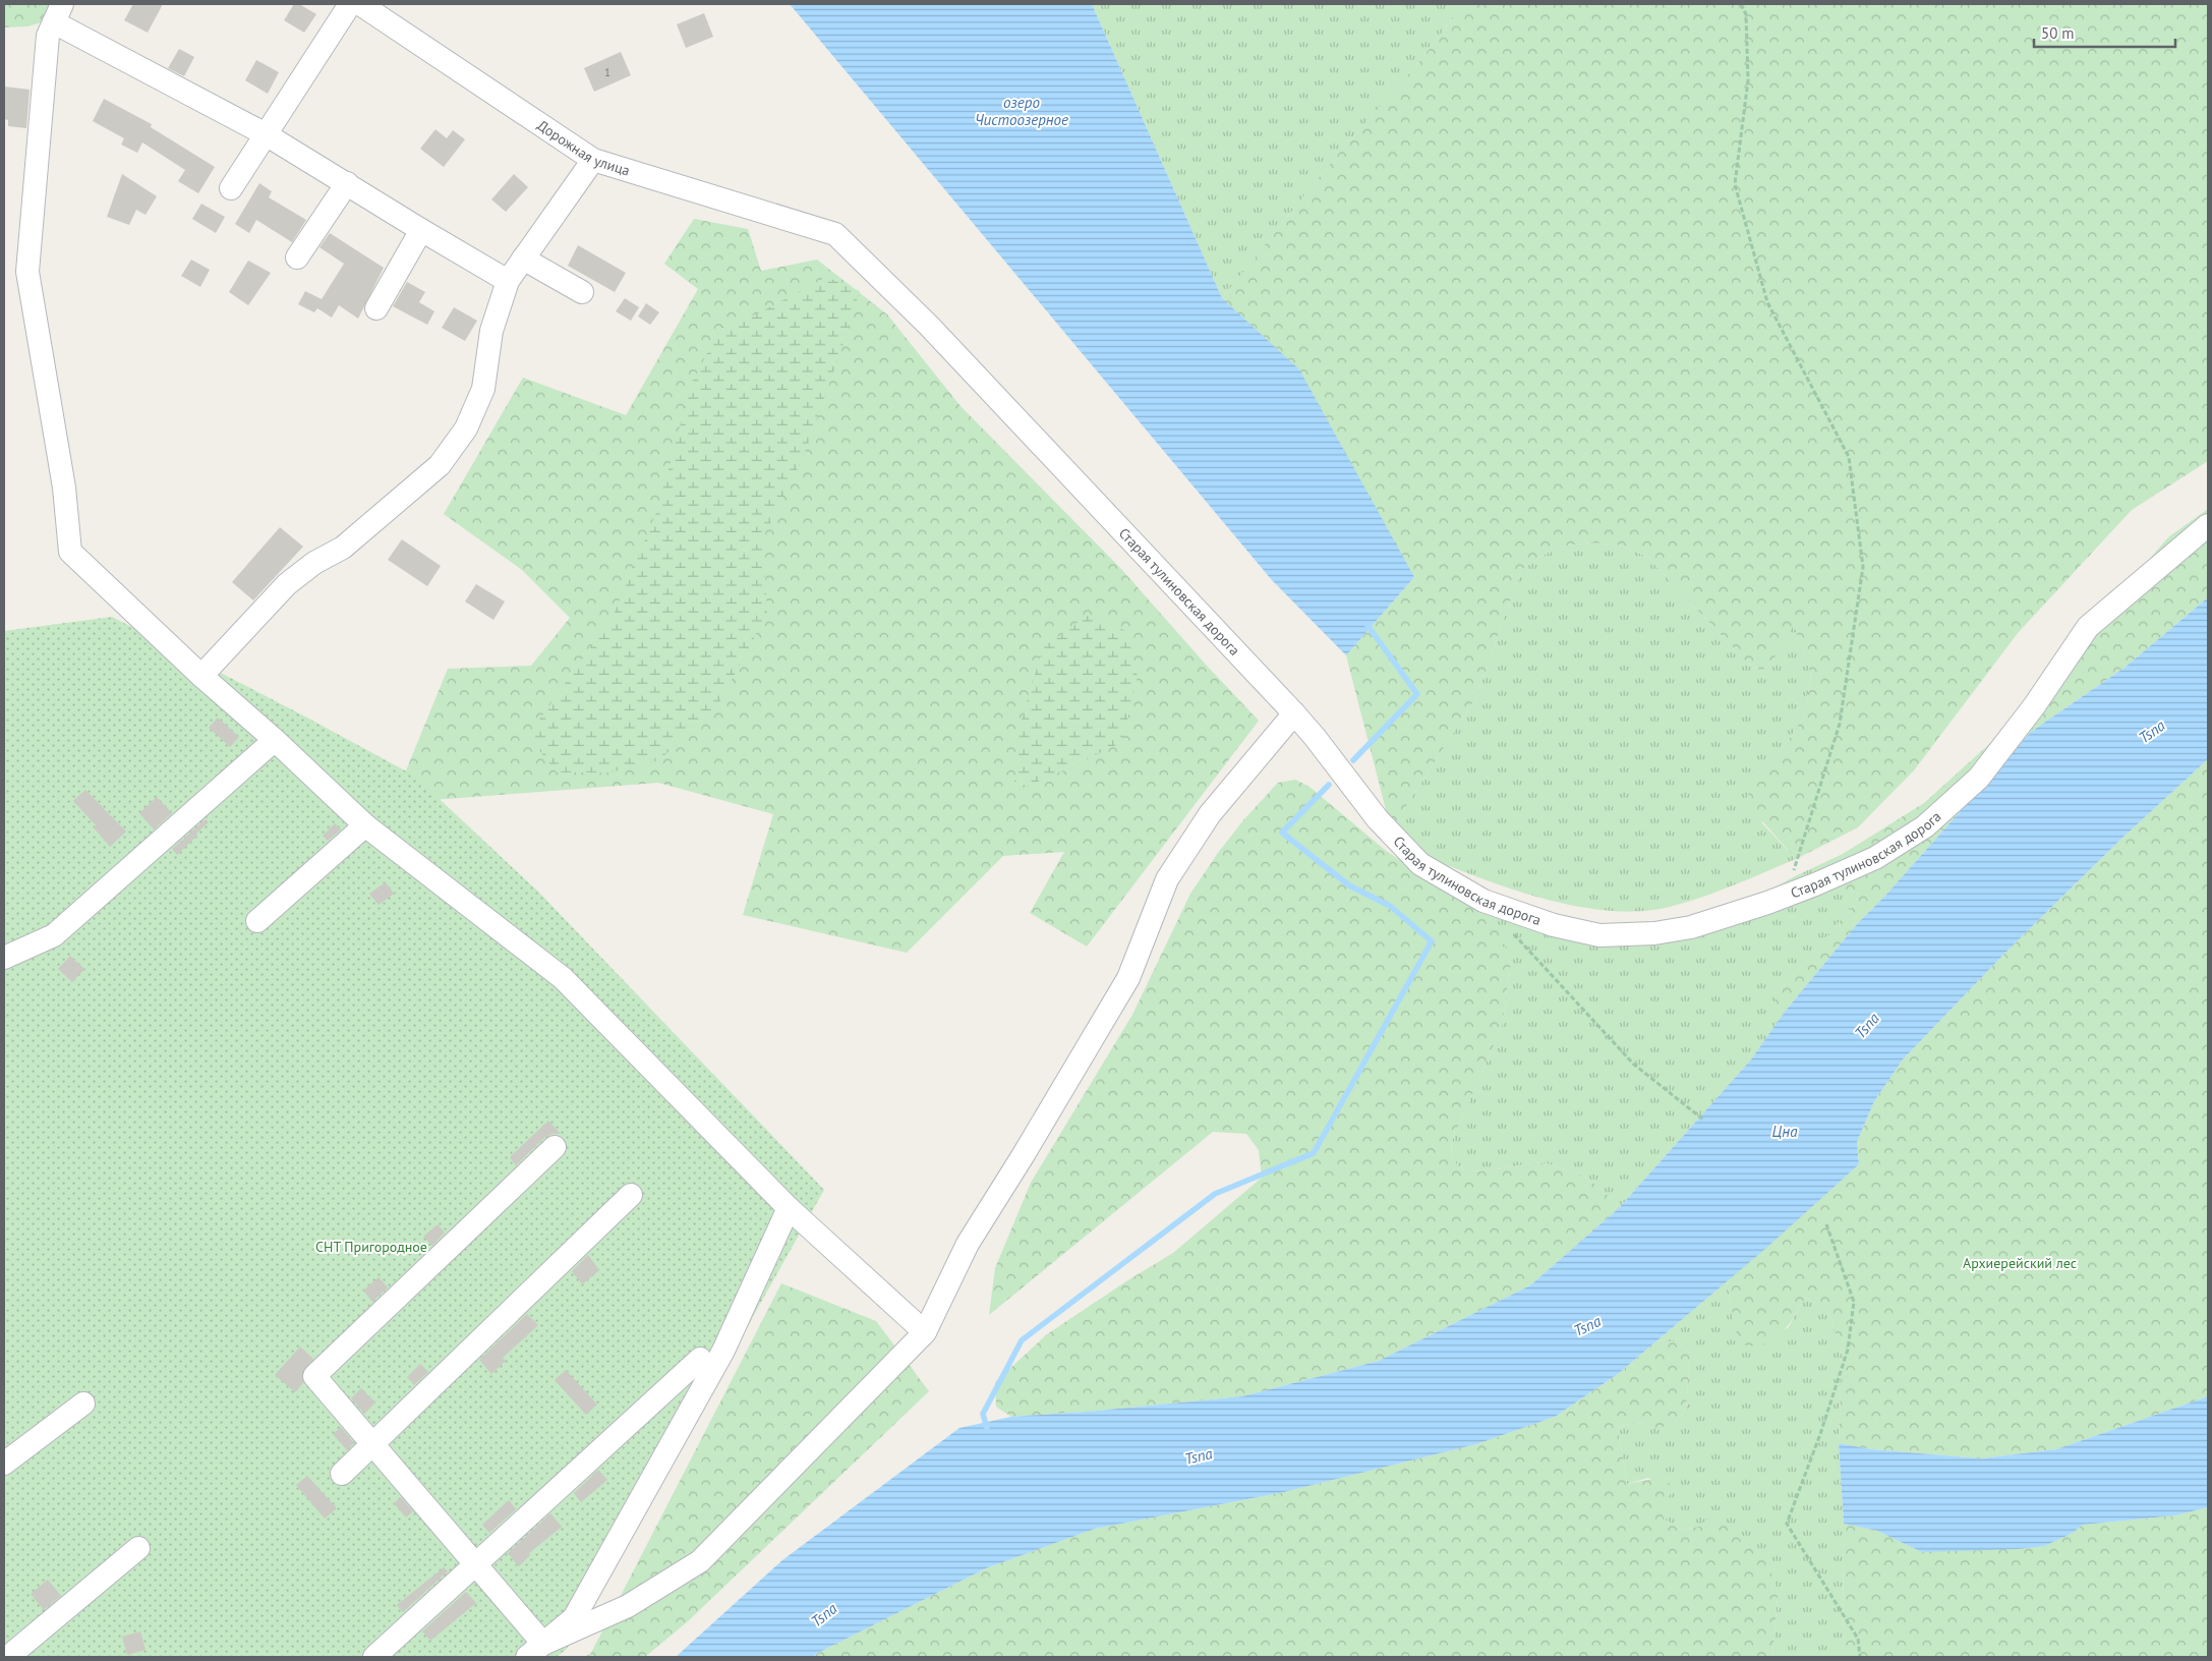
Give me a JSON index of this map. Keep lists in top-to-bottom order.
{
  "streets": {
    "street": ["Дорожная улица", "Старая тулиновская дорога"]
  },
  "crossings": [
    ["Дорожная улица", "Старая тулиновская дорога"]
  ],
  "water": ["озеро Чистоозерное", "Tsna", "Цна"],
  "parks": ["СНТ Пригородное", "Архиерейский лес"],
  "house_numbers": ["1"],
  "scale_bar": "50 m"
}
